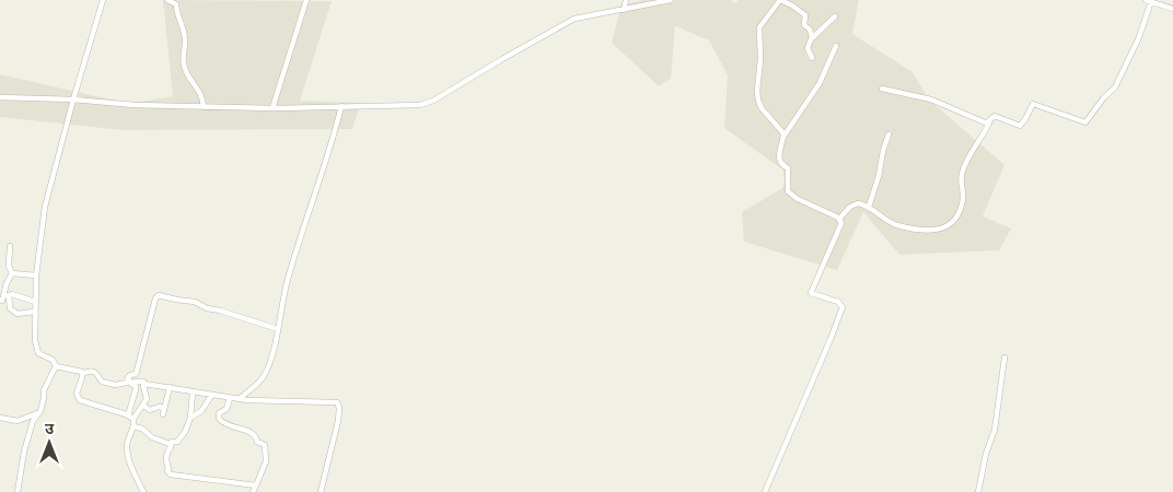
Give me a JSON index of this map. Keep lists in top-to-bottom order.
{
  "north": "top"
}
